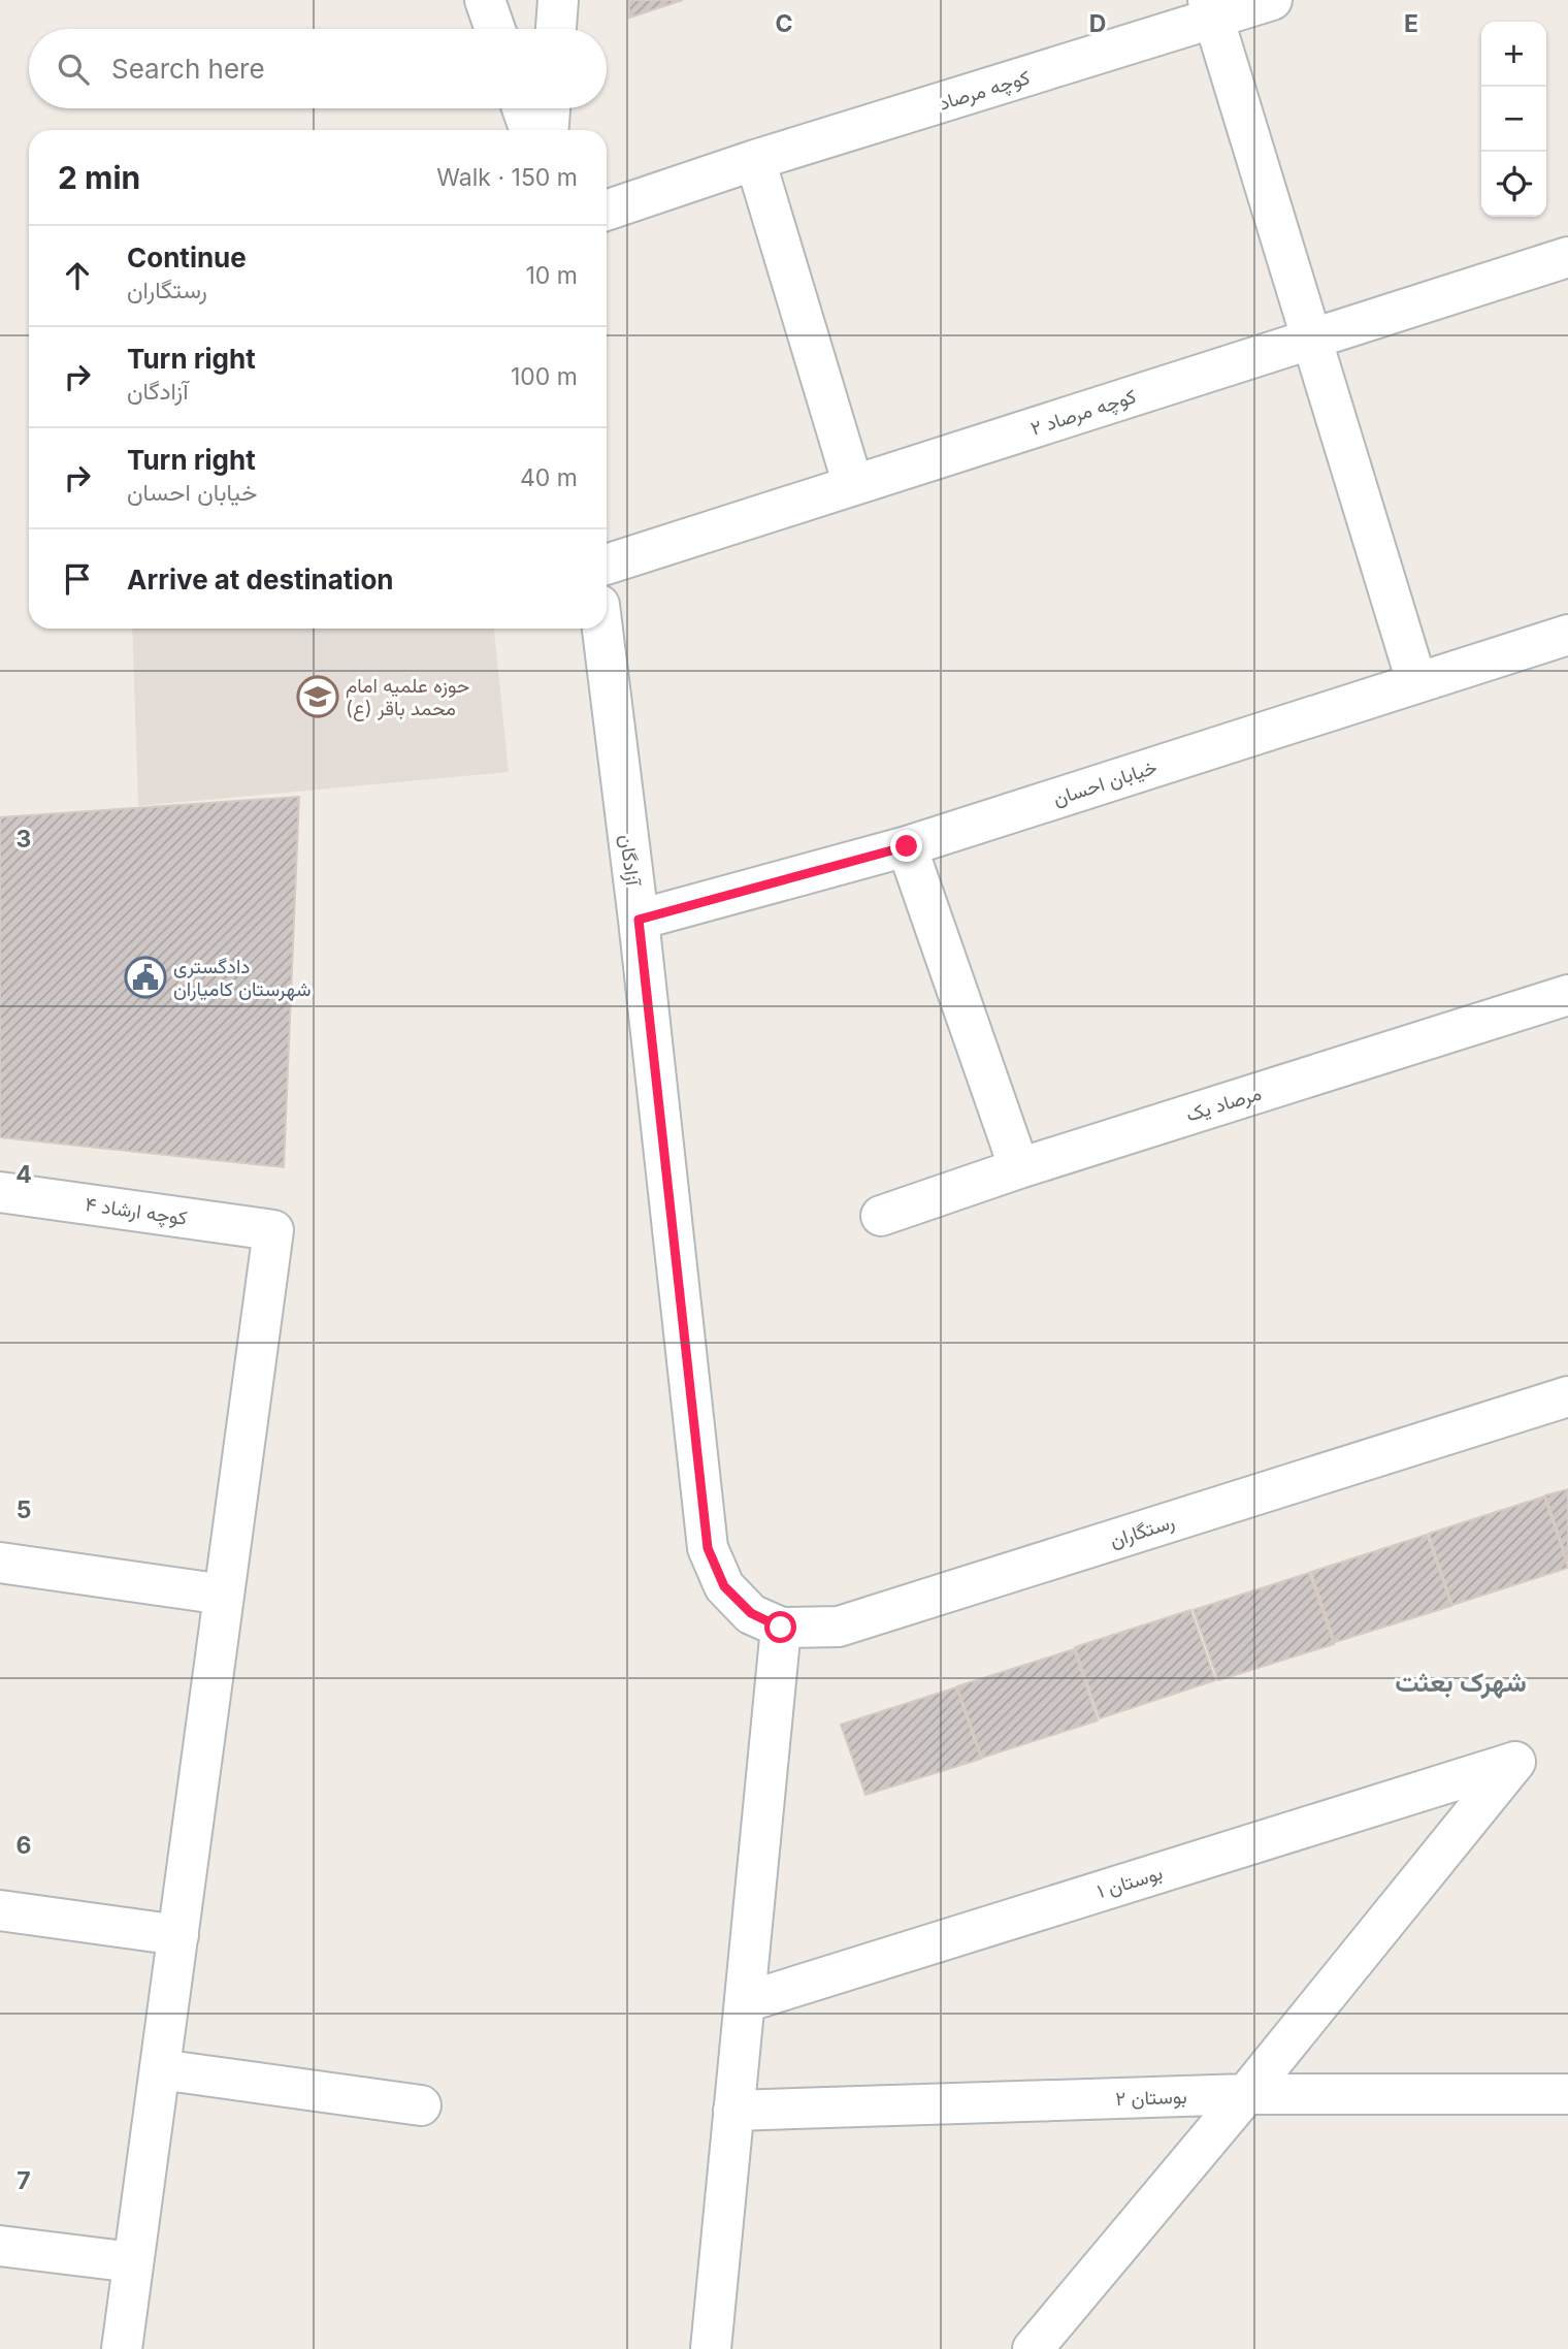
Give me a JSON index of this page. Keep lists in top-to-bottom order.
{
  "streets": {
    "street": [
      "کوچه مرصاد",
      "کوچه مرصاد ۲",
      "خیابان احسان",
      "آزادگان",
      "مرصاد یک",
      "کوچه ارشاد ۴",
      "رستگاران",
      "بوستان ۱",
      "بوستان ۲"
    ]
  },
  "crossings": [
    ["خیابان احسان", "آزادگان"],
    ["آزادگان", "رستگاران"],
    ["بوستان ۱", "بوستان ۲"]
  ],
  "districts": ["شهرک بعثت"],
  "places": {
    "school or university": ["حوزه علمیه امام محمد باقر (ع)"],
    "public building": ["دادگستری شهرستان کامیاران"]
  },
  "page": {
    "map_buttons": ["+", "−"],
    "search": "Search here",
    "heading": ["2 min", "Walk · 150 m"],
    "list": [
      ["Continue", "رستگاران", "10 m"],
      ["Turn right", "آزادگان", "100 m"],
      ["Turn right", "خیابان احسان", "40 m"],
      "Arrive at destination"
    ]
  },
  "grid": {
    "columns": ["C", "D", "E"],
    "rows": [
      "3",
      "4",
      "5",
      "6",
      "7"
    ]
  }
}
